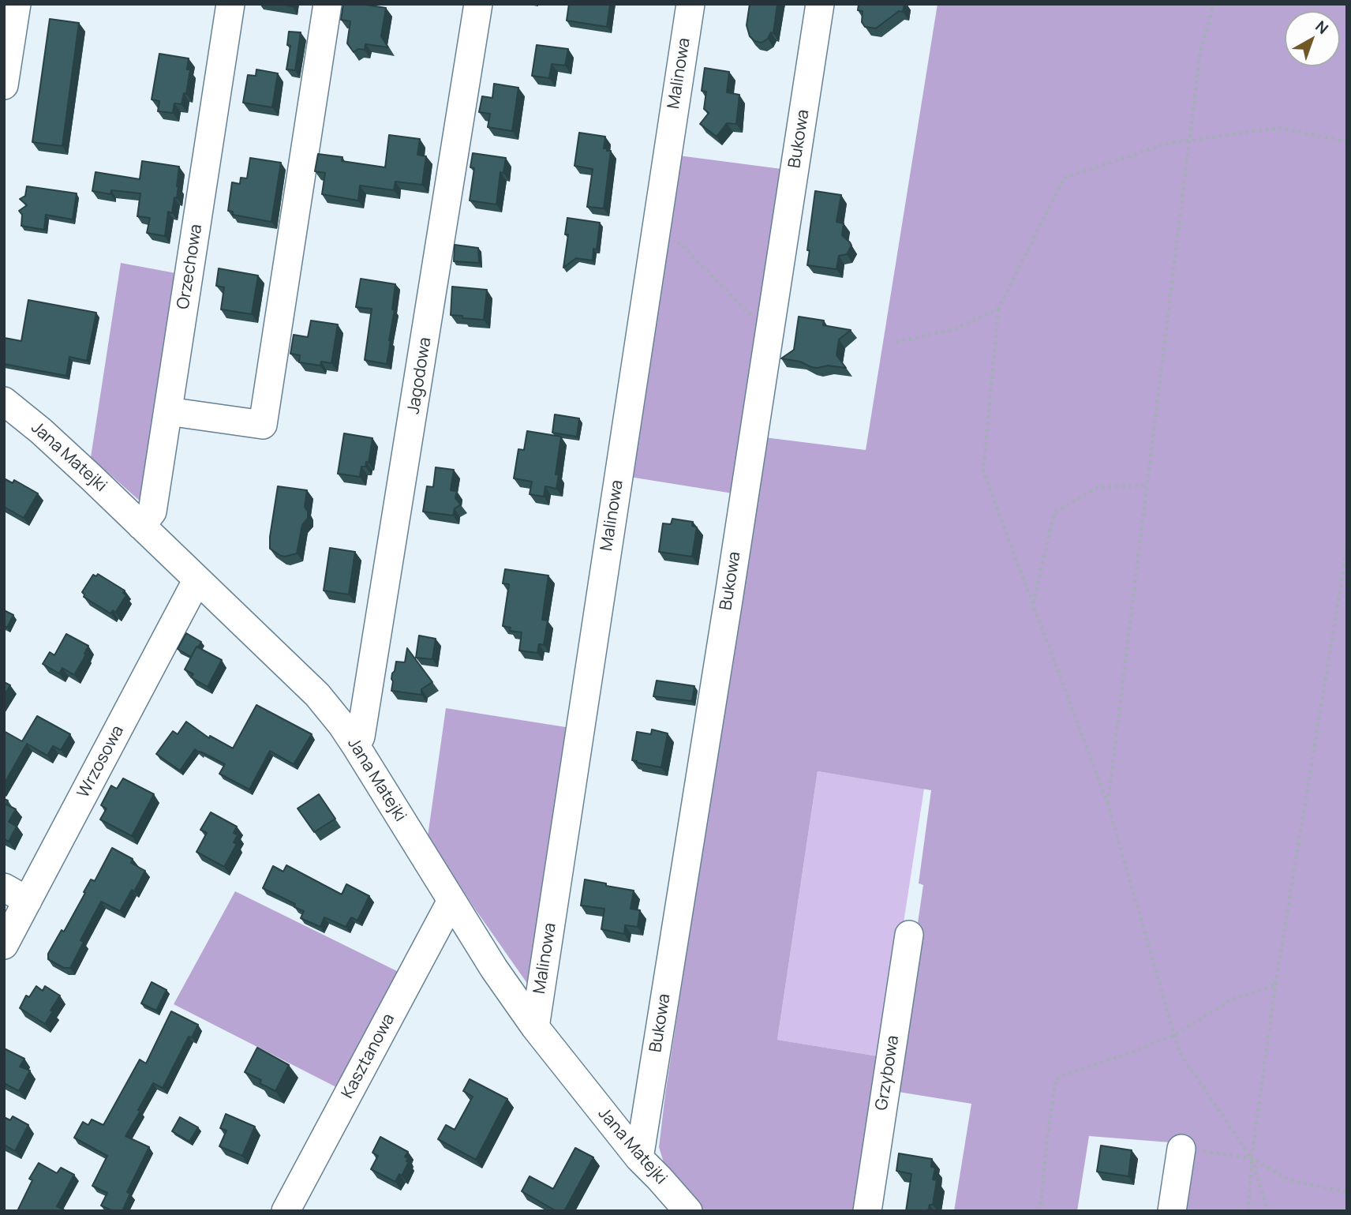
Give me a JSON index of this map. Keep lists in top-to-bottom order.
{
  "streets": {
    "street": [
      "Malinowa",
      "Bukowa",
      "Orzechowa",
      "Jagodowa",
      "Jana Matejki",
      "Wrzosowa",
      "Kasztanowa",
      "Grzybowa"
    ]
  },
  "crossings": [
    ["Malinowa", "Jana Matejki"],
    ["Bukowa", "Jana Matejki"],
    ["Orzechowa", "Jana Matejki"],
    ["Jagodowa", "Jana Matejki"],
    ["Jana Matejki", "Wrzosowa"],
    ["Jana Matejki", "Kasztanowa"]
  ],
  "north": "top right"
}
